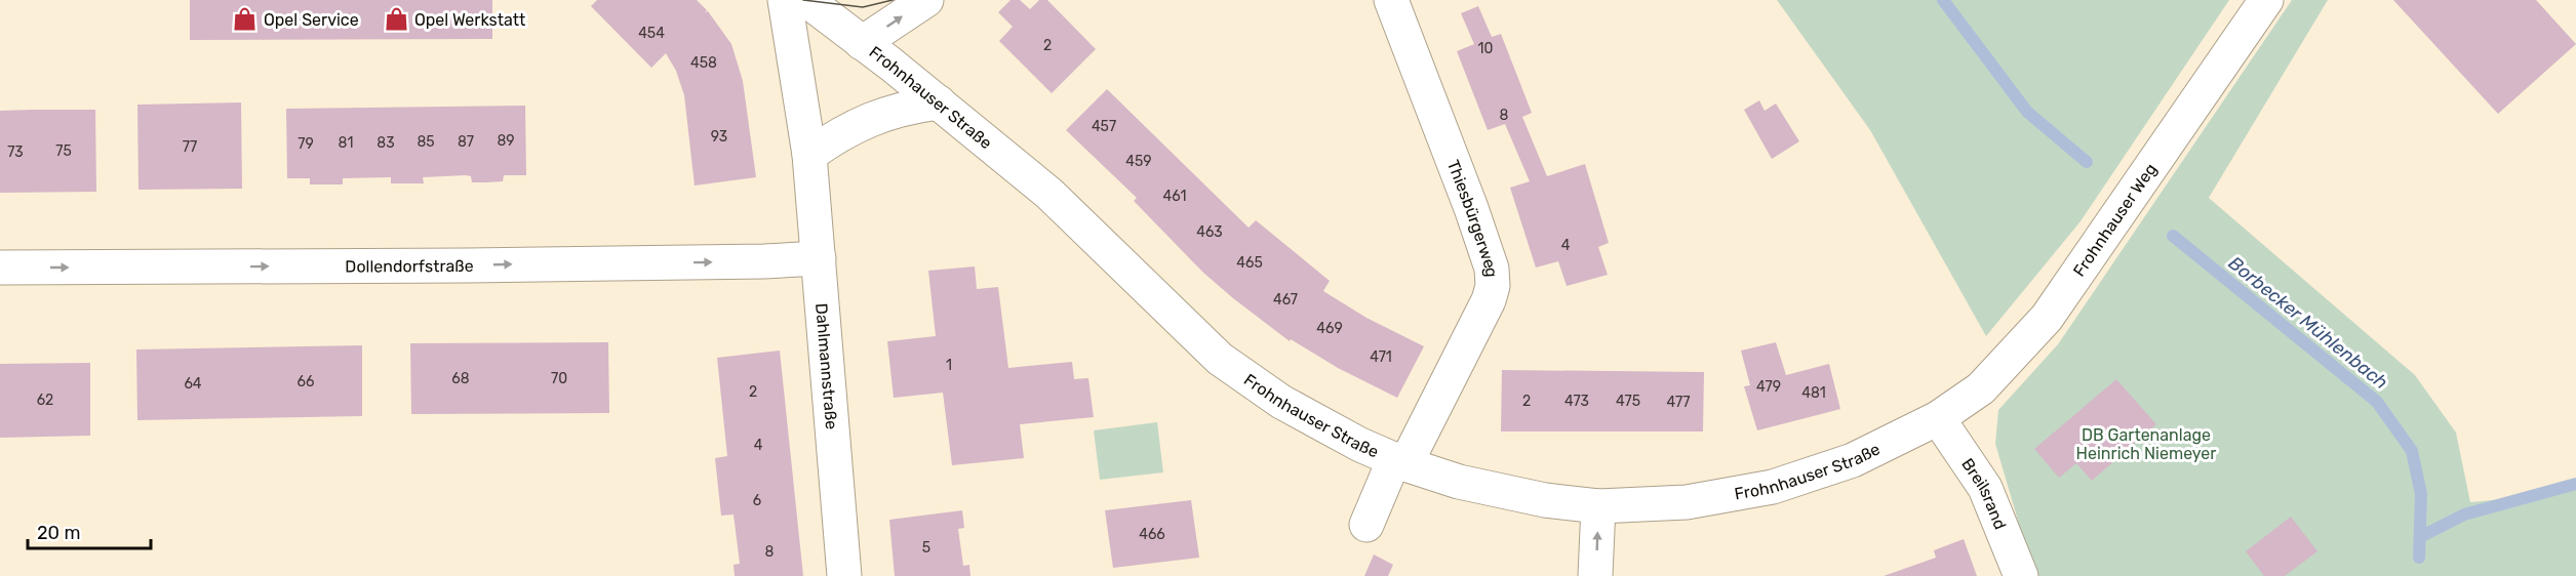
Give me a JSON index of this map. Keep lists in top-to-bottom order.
{
  "streets": {
    "street": [
      "Frohnhauser Straße",
      "Thiesbürgerweg",
      "Frohnhauser Weg",
      "Dollendorfstraße",
      "Dahlmannstraße",
      "Breilsrand"
    ]
  },
  "crossings": [
    ["Frohnhauser Straße", "Thiesbürgerweg"],
    ["Frohnhauser Straße", "Frohnhauser Weg"],
    ["Frohnhauser Straße", "Breilsrand"],
    ["Frohnhauser Weg", "Breilsrand"],
    ["Dollendorfstraße", "Dahlmannstraße"]
  ],
  "one_way": ["Dollendorfstraße"],
  "water": ["Borbecker Mühlenbach"],
  "parks": ["DB Gartenanlage Heinrich Niemeyer"],
  "places": {
    "shop": ["Opel Service", "Opel Werkstatt"]
  },
  "house_numbers": [
    "454",
    "2",
    "10",
    "458",
    "8",
    "457",
    "93",
    "89",
    "85",
    "87",
    "81",
    "83",
    "79",
    "77",
    "75",
    "73",
    "459",
    "461",
    "463",
    "4",
    "465",
    "467",
    "469",
    "471",
    "1",
    "68",
    "70",
    "66",
    "64",
    "479",
    "2",
    "481",
    "62",
    "2",
    "473",
    "475",
    "477",
    "4",
    "6",
    "466",
    "5",
    "8"
  ],
  "scale_bar": "20 m"
}
